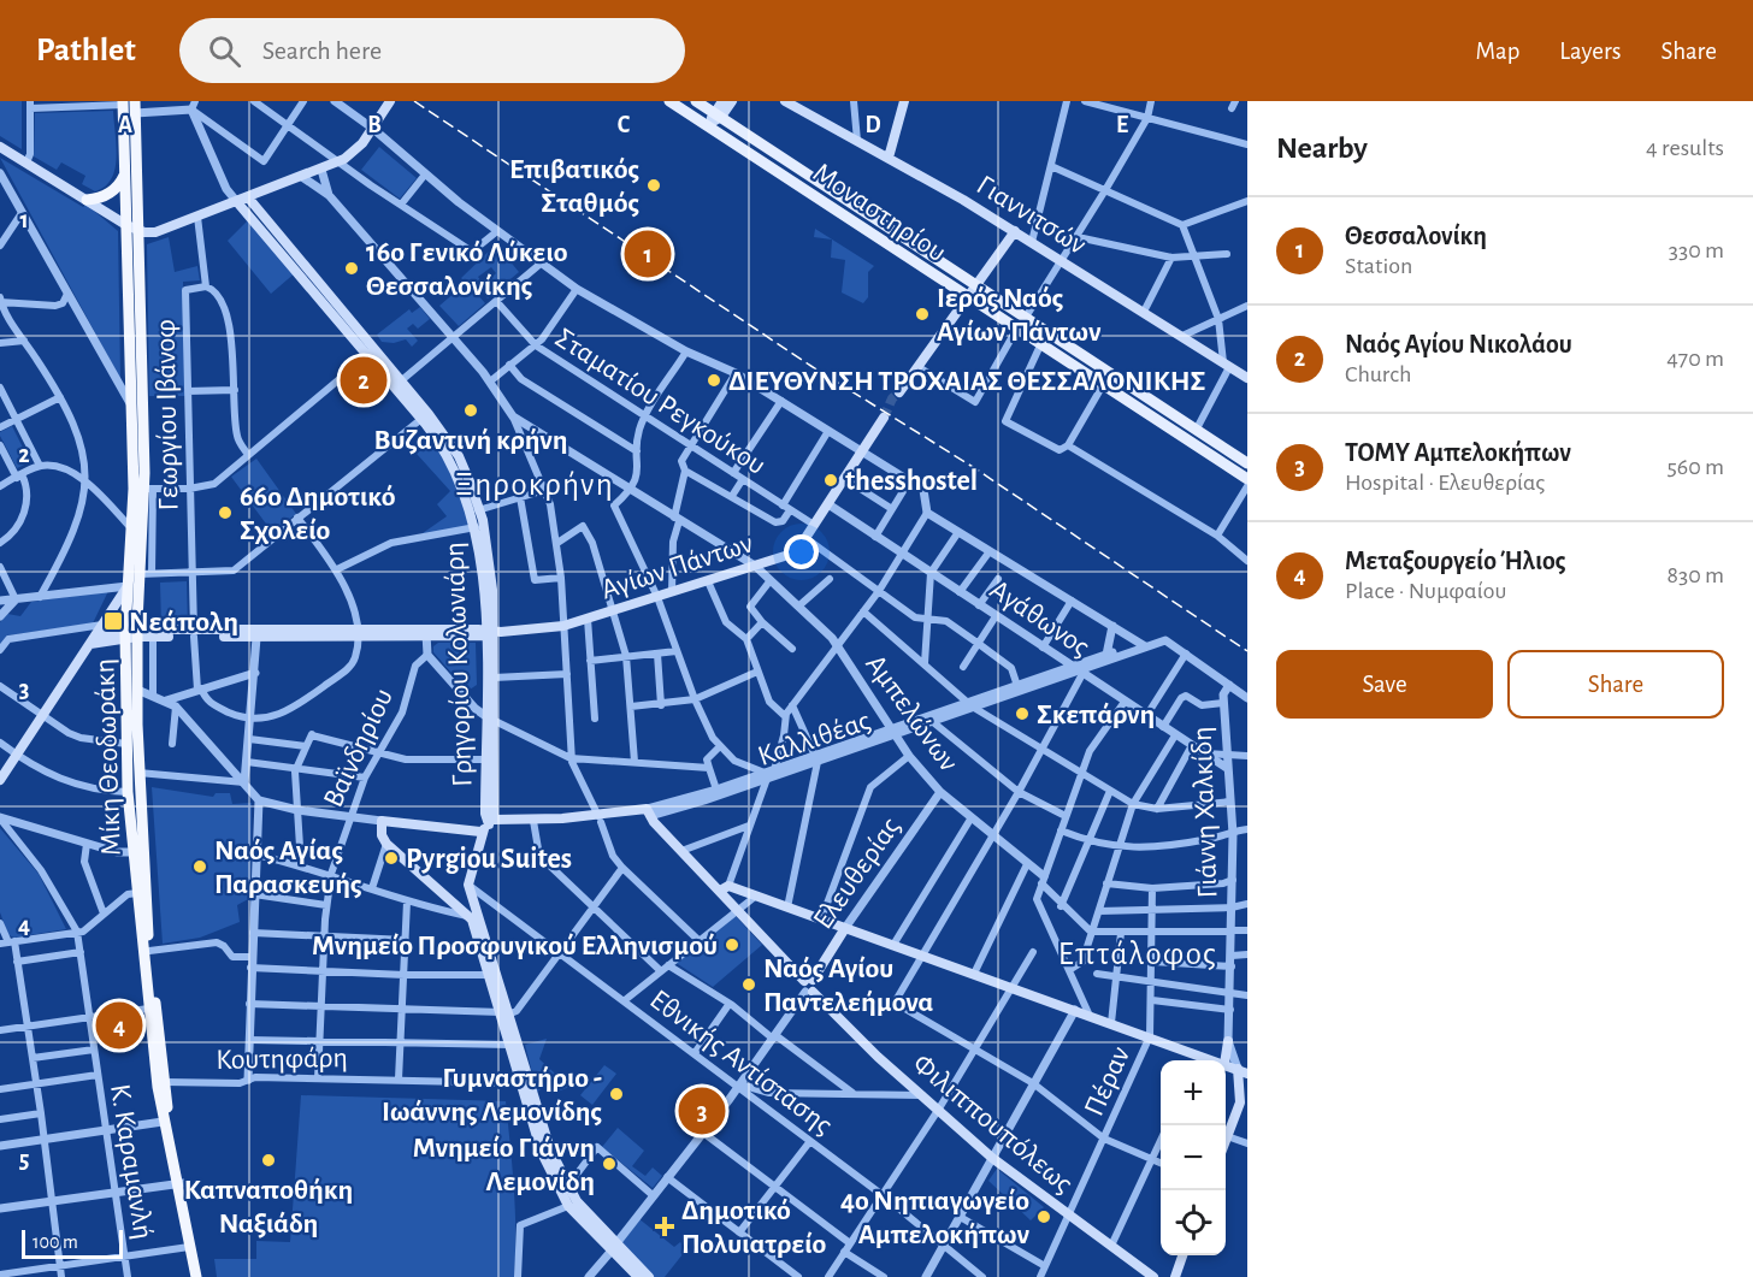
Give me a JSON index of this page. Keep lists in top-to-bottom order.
{
  "streets": {
    "highway": ["Μίκη Θεοδωράκη"],
    "main road": [
      "Μοναστηρίου",
      "Γιαννιτσών",
      "Αγίων Πάντων",
      "Γρηγορίου Κολωνιάρη",
      "Καλλιθέας",
      "Ελευθερίας",
      "Φιλιππουπόλεως"
    ],
    "street": [
      "Σταματίου Ρεγκούκου",
      "Γεωργίου Ιβάνοφ",
      "Αγάθωνος",
      "Αμπελώνων",
      "Βαϊνδηρίου",
      "Γιάννη Χαλκίδη",
      "Κουτηφάρη",
      "Εθνικής Αντίστασης",
      "Πέραν",
      "Κ. Καραμανλή"
    ]
  },
  "crossings": [
    ["Σταματίου Ρεγκούκου", "Αγίων Πάντων"],
    ["Γεωργίου Ιβάνοφ", "Αγίων Πάντων"],
    ["Αγίων Πάντων", "Αγάθωνος"],
    ["Αγίων Πάντων", "Γρηγορίου Κολωνιάρη"],
    ["Αγίων Πάντων", "Αμπελώνων"],
    ["Αγίων Πάντων", "Μίκη Θεοδωράκη"],
    ["Αγάθωνος", "Καλλιθέας"],
    ["Αγάθωνος", "Γιάννη Χαλκίδη"],
    ["Γρηγορίου Κολωνιάρη", "Καλλιθέας"],
    ["Γρηγορίου Κολωνιάρη", "Εθνικής Αντίστασης"],
    ["Αμπελώνων", "Καλλιθέας"],
    ["Αμπελώνων", "Ελευθερίας"],
    ["Καλλιθέας", "Φιλιππουπόλεως"],
    ["Βαϊνδηρίου", "Κουτηφάρη"],
    ["Μίκη Θεοδωράκη", "Κουτηφάρη"],
    ["Ελευθερίας", "Εθνικής Αντίστασης"],
    ["Ελευθερίας", "Φιλιππουπόλεως"],
    ["Πέραν", "Φιλιππουπόλεως"]
  ],
  "districts": ["Ξηροκρήνη", "Επτάλοφος"],
  "places": {
    "other": [
      "Επιβατικός Σταθμός",
      "16ο Γενικό Λύκειο Θεσσαλονίκης",
      "Ιερός Ναός Αγίων Πάντων",
      "ΔΙΕΥΘΥΝΣΗ ΤΡΟΧΑΙΑΣ ΘΕΣΣΑΛΟΝΙΚΗΣ",
      "Βυζαντινή κρήνη",
      "thesshostel",
      "66ο Δημοτικό Σχολείο",
      "Σκεπάρνη",
      "Pyrgiou Suites",
      "Ναός Αγίας Παρασκευής",
      "Μνημείο Προσφυγικού Ελληνισμού",
      "Ναός Αγίου Παντελεήμονα",
      "Γυμναστήριο - Ιωάννης Λεμονίδης",
      "Καπναποθήκη Ναξιάδη",
      "Μνημείο Γιάννη Λεμονίδη",
      "4ο Νηπιαγωγείο Αμπελοκήπων"
    ],
    "transit": ["Νεάπολη"],
    "health": ["Δημοτικό Πολυιατρείο"]
  },
  "scale_bar": "100 m",
  "page": {
    "header": "Pathlet",
    "search": "Search here",
    "nav": ["Map", "Layers", "Share"],
    "heading": ["Nearby", "4 results"],
    "list": [
      {
        "mark": "1",
        "name": "Θεσσαλονίκη",
        "note": "Station",
        "value": "330 m"
      },
      {
        "mark": "2",
        "name": "Ναός Αγίου Νικολάου",
        "note": "Church",
        "value": "470 m"
      },
      {
        "mark": "3",
        "name": "ΤΟΜΥ Αμπελοκήπων",
        "note": "Hospital · Ελευθερίας",
        "value": "560 m"
      },
      {
        "mark": "4",
        "name": "Μεταξουργείο Ήλιος",
        "note": "Place · Νυμφαίου",
        "value": "830 m"
      }
    ],
    "pins": [
      "1",
      "2",
      "4",
      "3"
    ],
    "buttons": ["Save", "Share"],
    "map_buttons": ["+", "−"],
    "scale": "100 m"
  },
  "grid": {
    "columns": [
      "A",
      "B",
      "C",
      "D",
      "E"
    ],
    "rows": [
      "1",
      "2",
      "3",
      "4",
      "5"
    ]
  }
}
